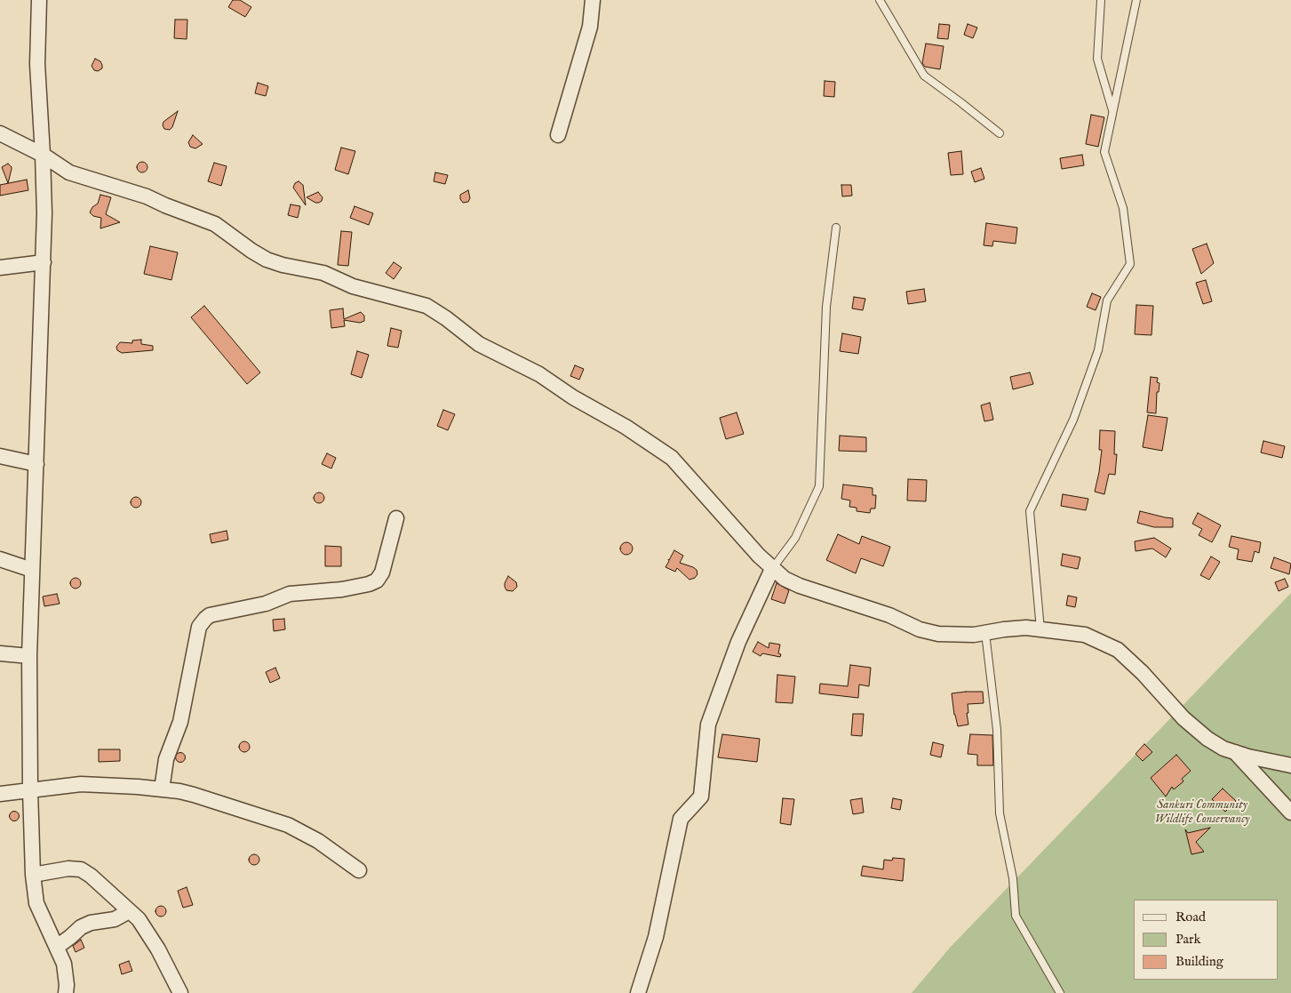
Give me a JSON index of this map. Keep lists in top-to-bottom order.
{
  "parks": ["Sankuri Community Wildlife Conservancy"],
  "legend": ["Road", "Park", "Building"]
}
